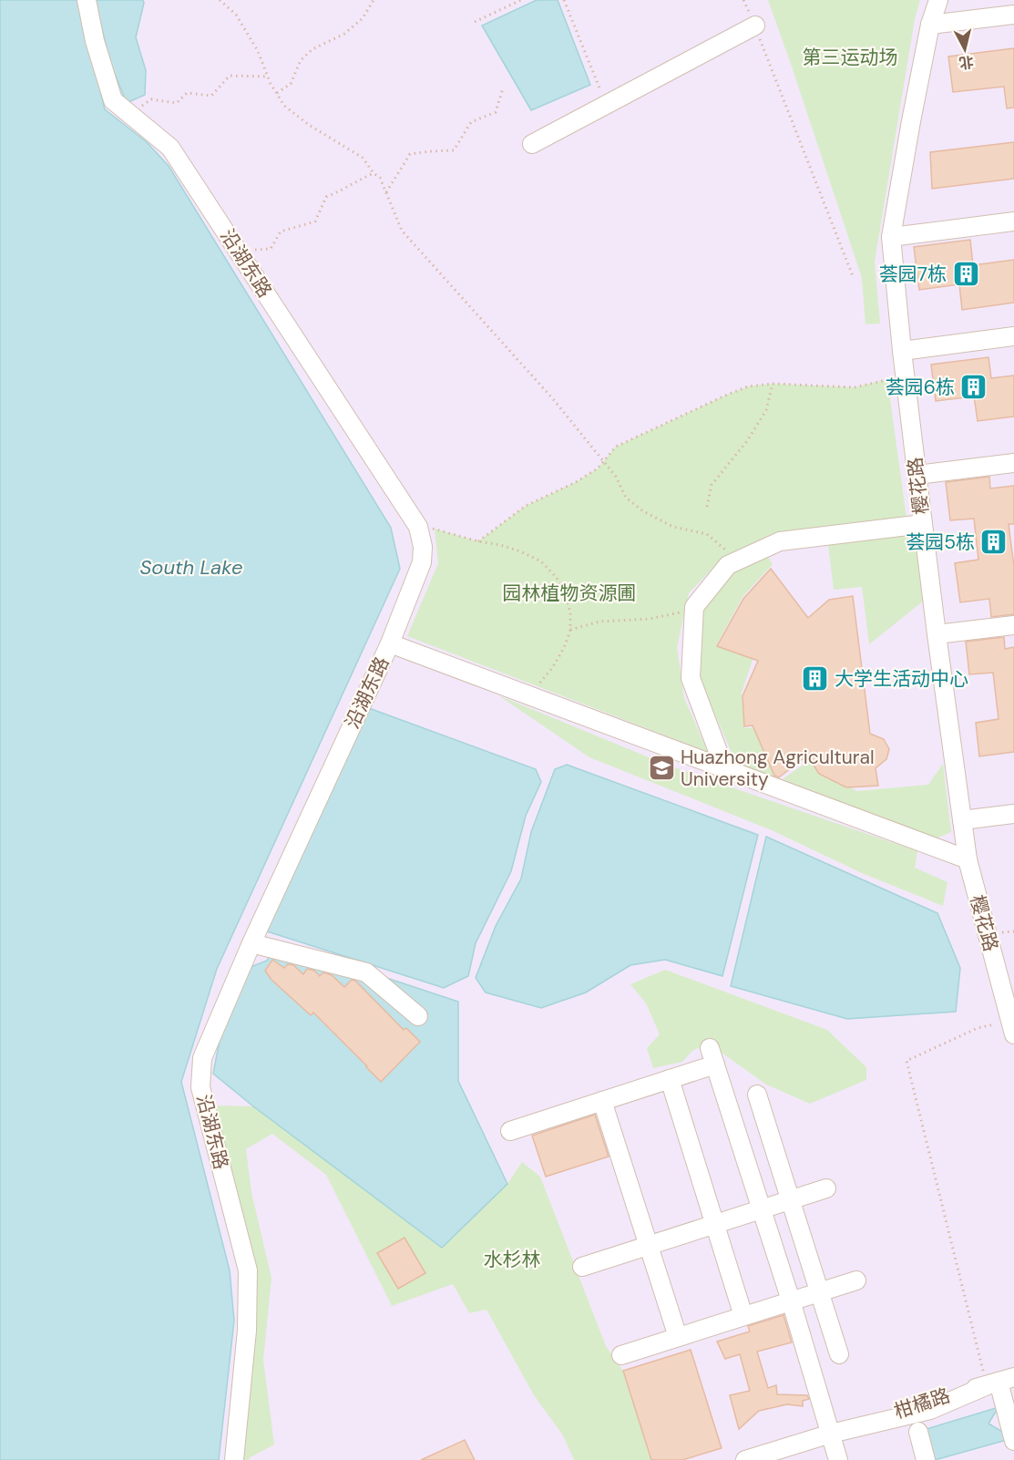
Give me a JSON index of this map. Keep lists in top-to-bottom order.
{
  "streets": {
    "street": ["沿湖东路", "樱花路", "柑橘路"]
  },
  "water": ["South Lake"],
  "parks": ["第三运动场", "园林植物资源圃", "水杉林"],
  "places": {
    "building": [
      "荟园7栋",
      "荟园6栋",
      "荟园5栋",
      "大学生活动中心"
    ],
    "school or university": ["Huazhong Agricultural University"]
  },
  "north": "bottom"
}
